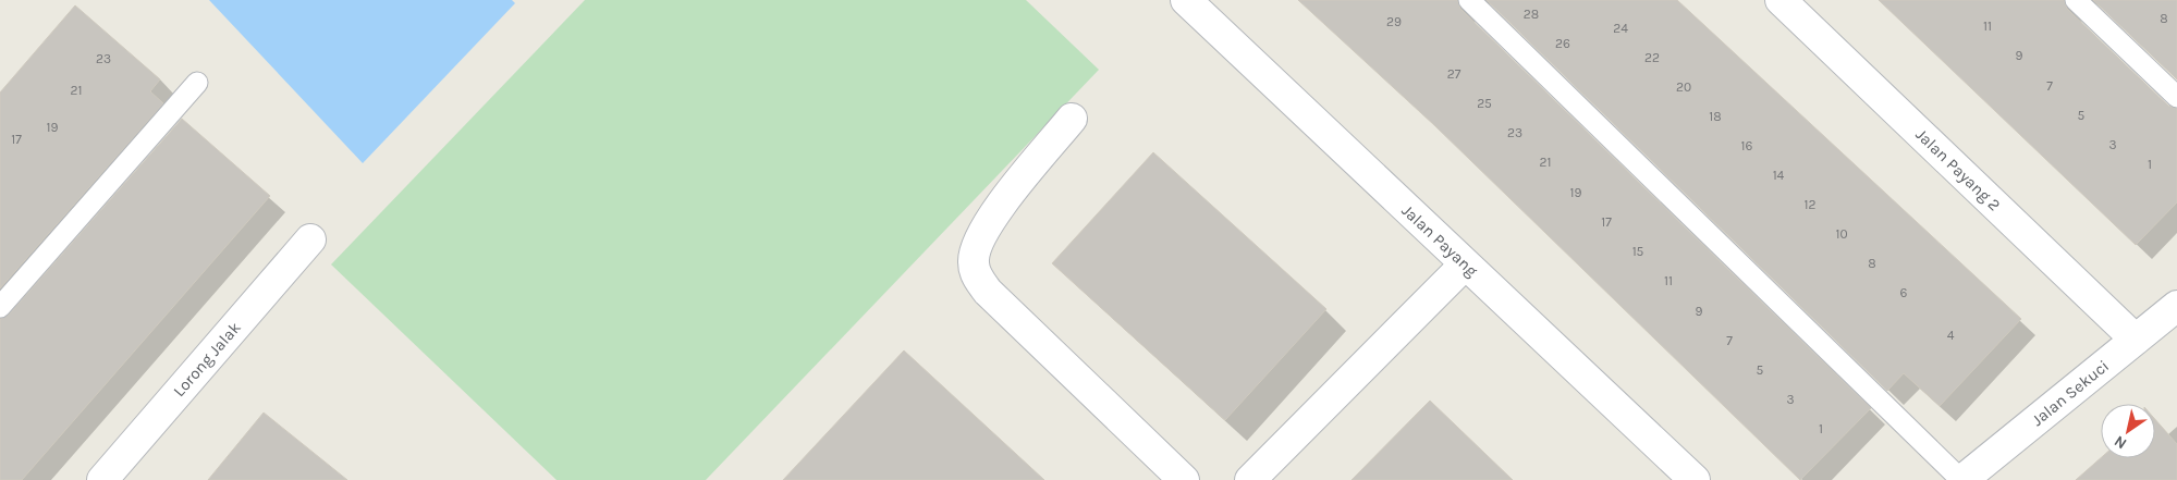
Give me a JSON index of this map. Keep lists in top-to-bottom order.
{
  "streets": {
    "street": [
      "Jalan Payang 2",
      "Jalan Payang",
      "Lorong Jalak",
      "Jalan Sekuci"
    ]
  },
  "crossings": [
    ["Jalan Payang 2", "Jalan Sekuci"]
  ],
  "house_numbers": [
    "28",
    "8",
    "29",
    "11",
    "24",
    "26",
    "9",
    "22",
    "23",
    "27",
    "7",
    "20",
    "21",
    "25",
    "5",
    "18",
    "19",
    "23",
    "17",
    "3",
    "16",
    "21",
    "1",
    "14",
    "19",
    "12",
    "17",
    "10",
    "15",
    "8",
    "11",
    "6",
    "9",
    "4",
    "7",
    "5",
    "3",
    "1"
  ],
  "north": "bottom left"
}
